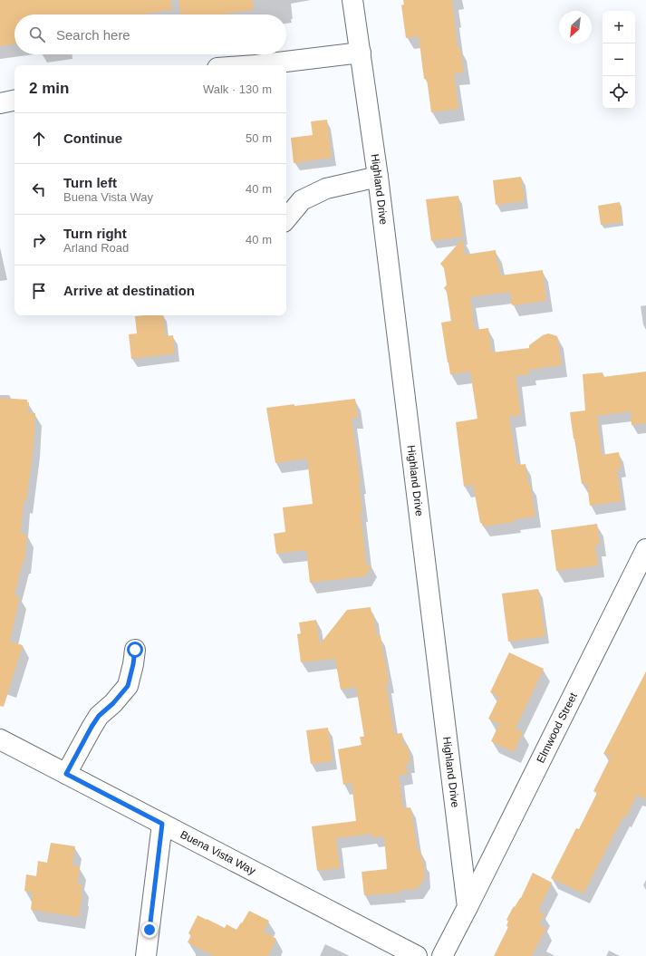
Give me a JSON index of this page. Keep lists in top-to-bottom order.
{
  "streets": {
    "street": ["Highland Drive", "Elmwood Street", "Buena Vista Way"]
  },
  "crossings": [
    ["Highland Drive", "Elmwood Street"]
  ],
  "north": "bottom left",
  "page": {
    "map_buttons": ["+", "−"],
    "search": "Search here",
    "heading": ["2 min", "Walk · 130 m"],
    "list": [
      ["Continue", "50 m"],
      ["Turn left", "Buena Vista Way", "40 m"],
      ["Turn right", "Arland Road", "40 m"],
      "Arrive at destination"
    ]
  }
}
